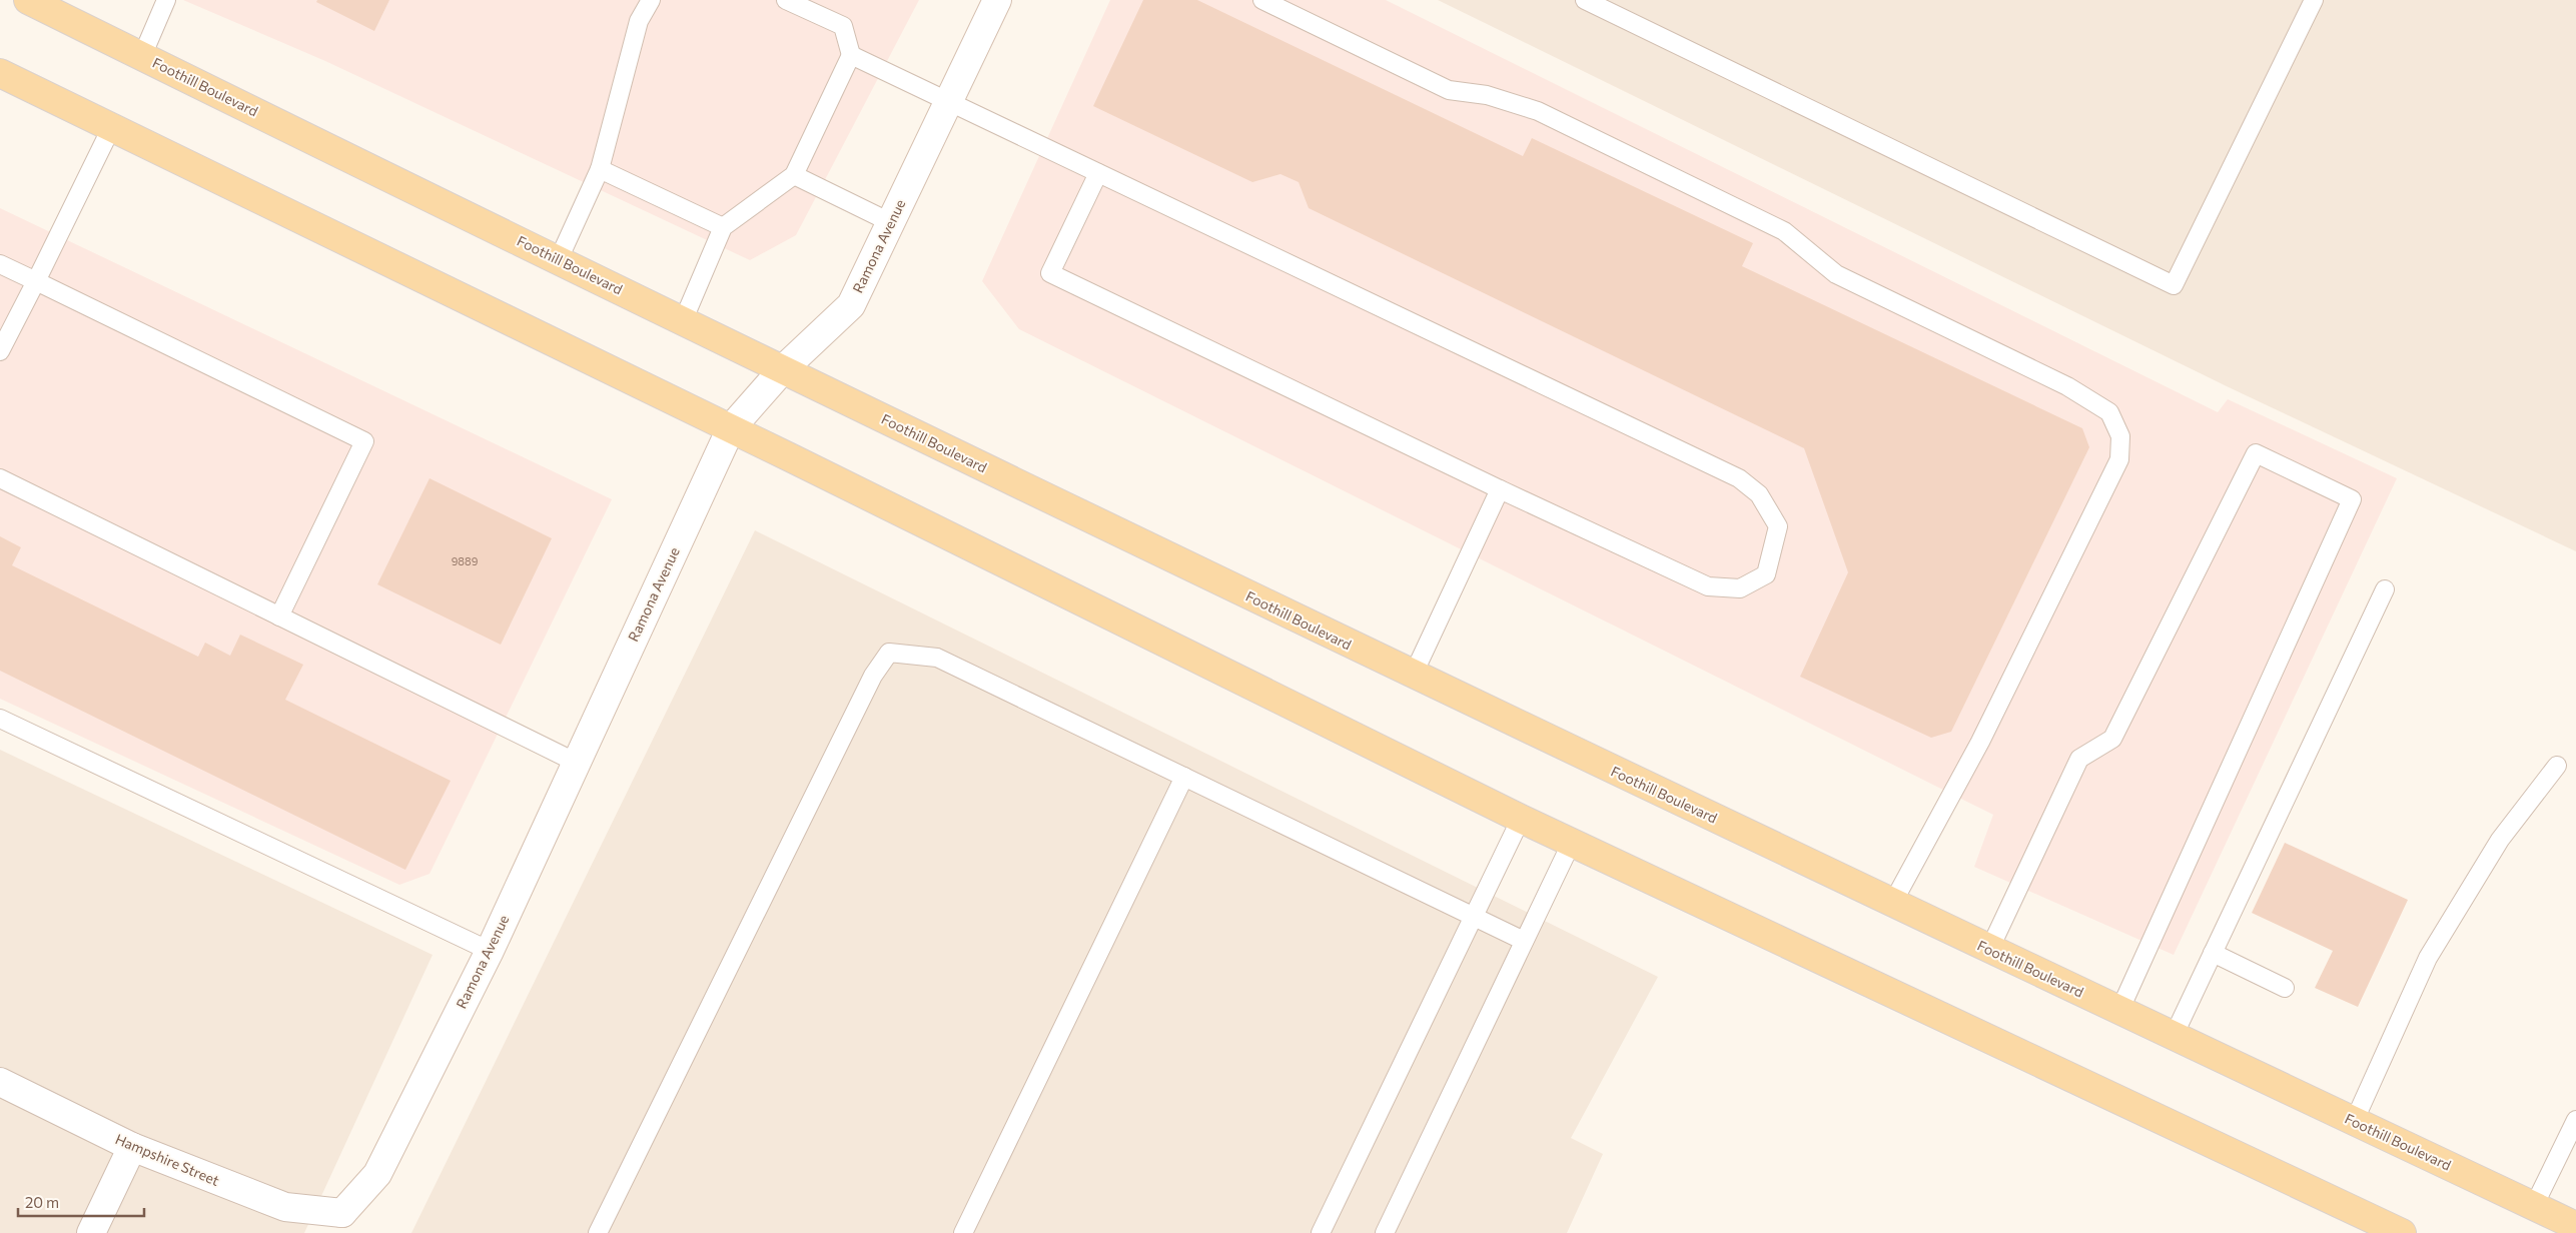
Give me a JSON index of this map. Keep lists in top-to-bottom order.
{
  "streets": {
    "main road": ["Foothill Boulevard"],
    "street": ["Ramona Avenue", "Hampshire Street"]
  },
  "crossings": [
    ["Foothill Boulevard", "Ramona Avenue"],
    ["Ramona Avenue", "Hampshire Street"]
  ],
  "house_numbers": ["9889"],
  "scale_bar": "20 m"
}
